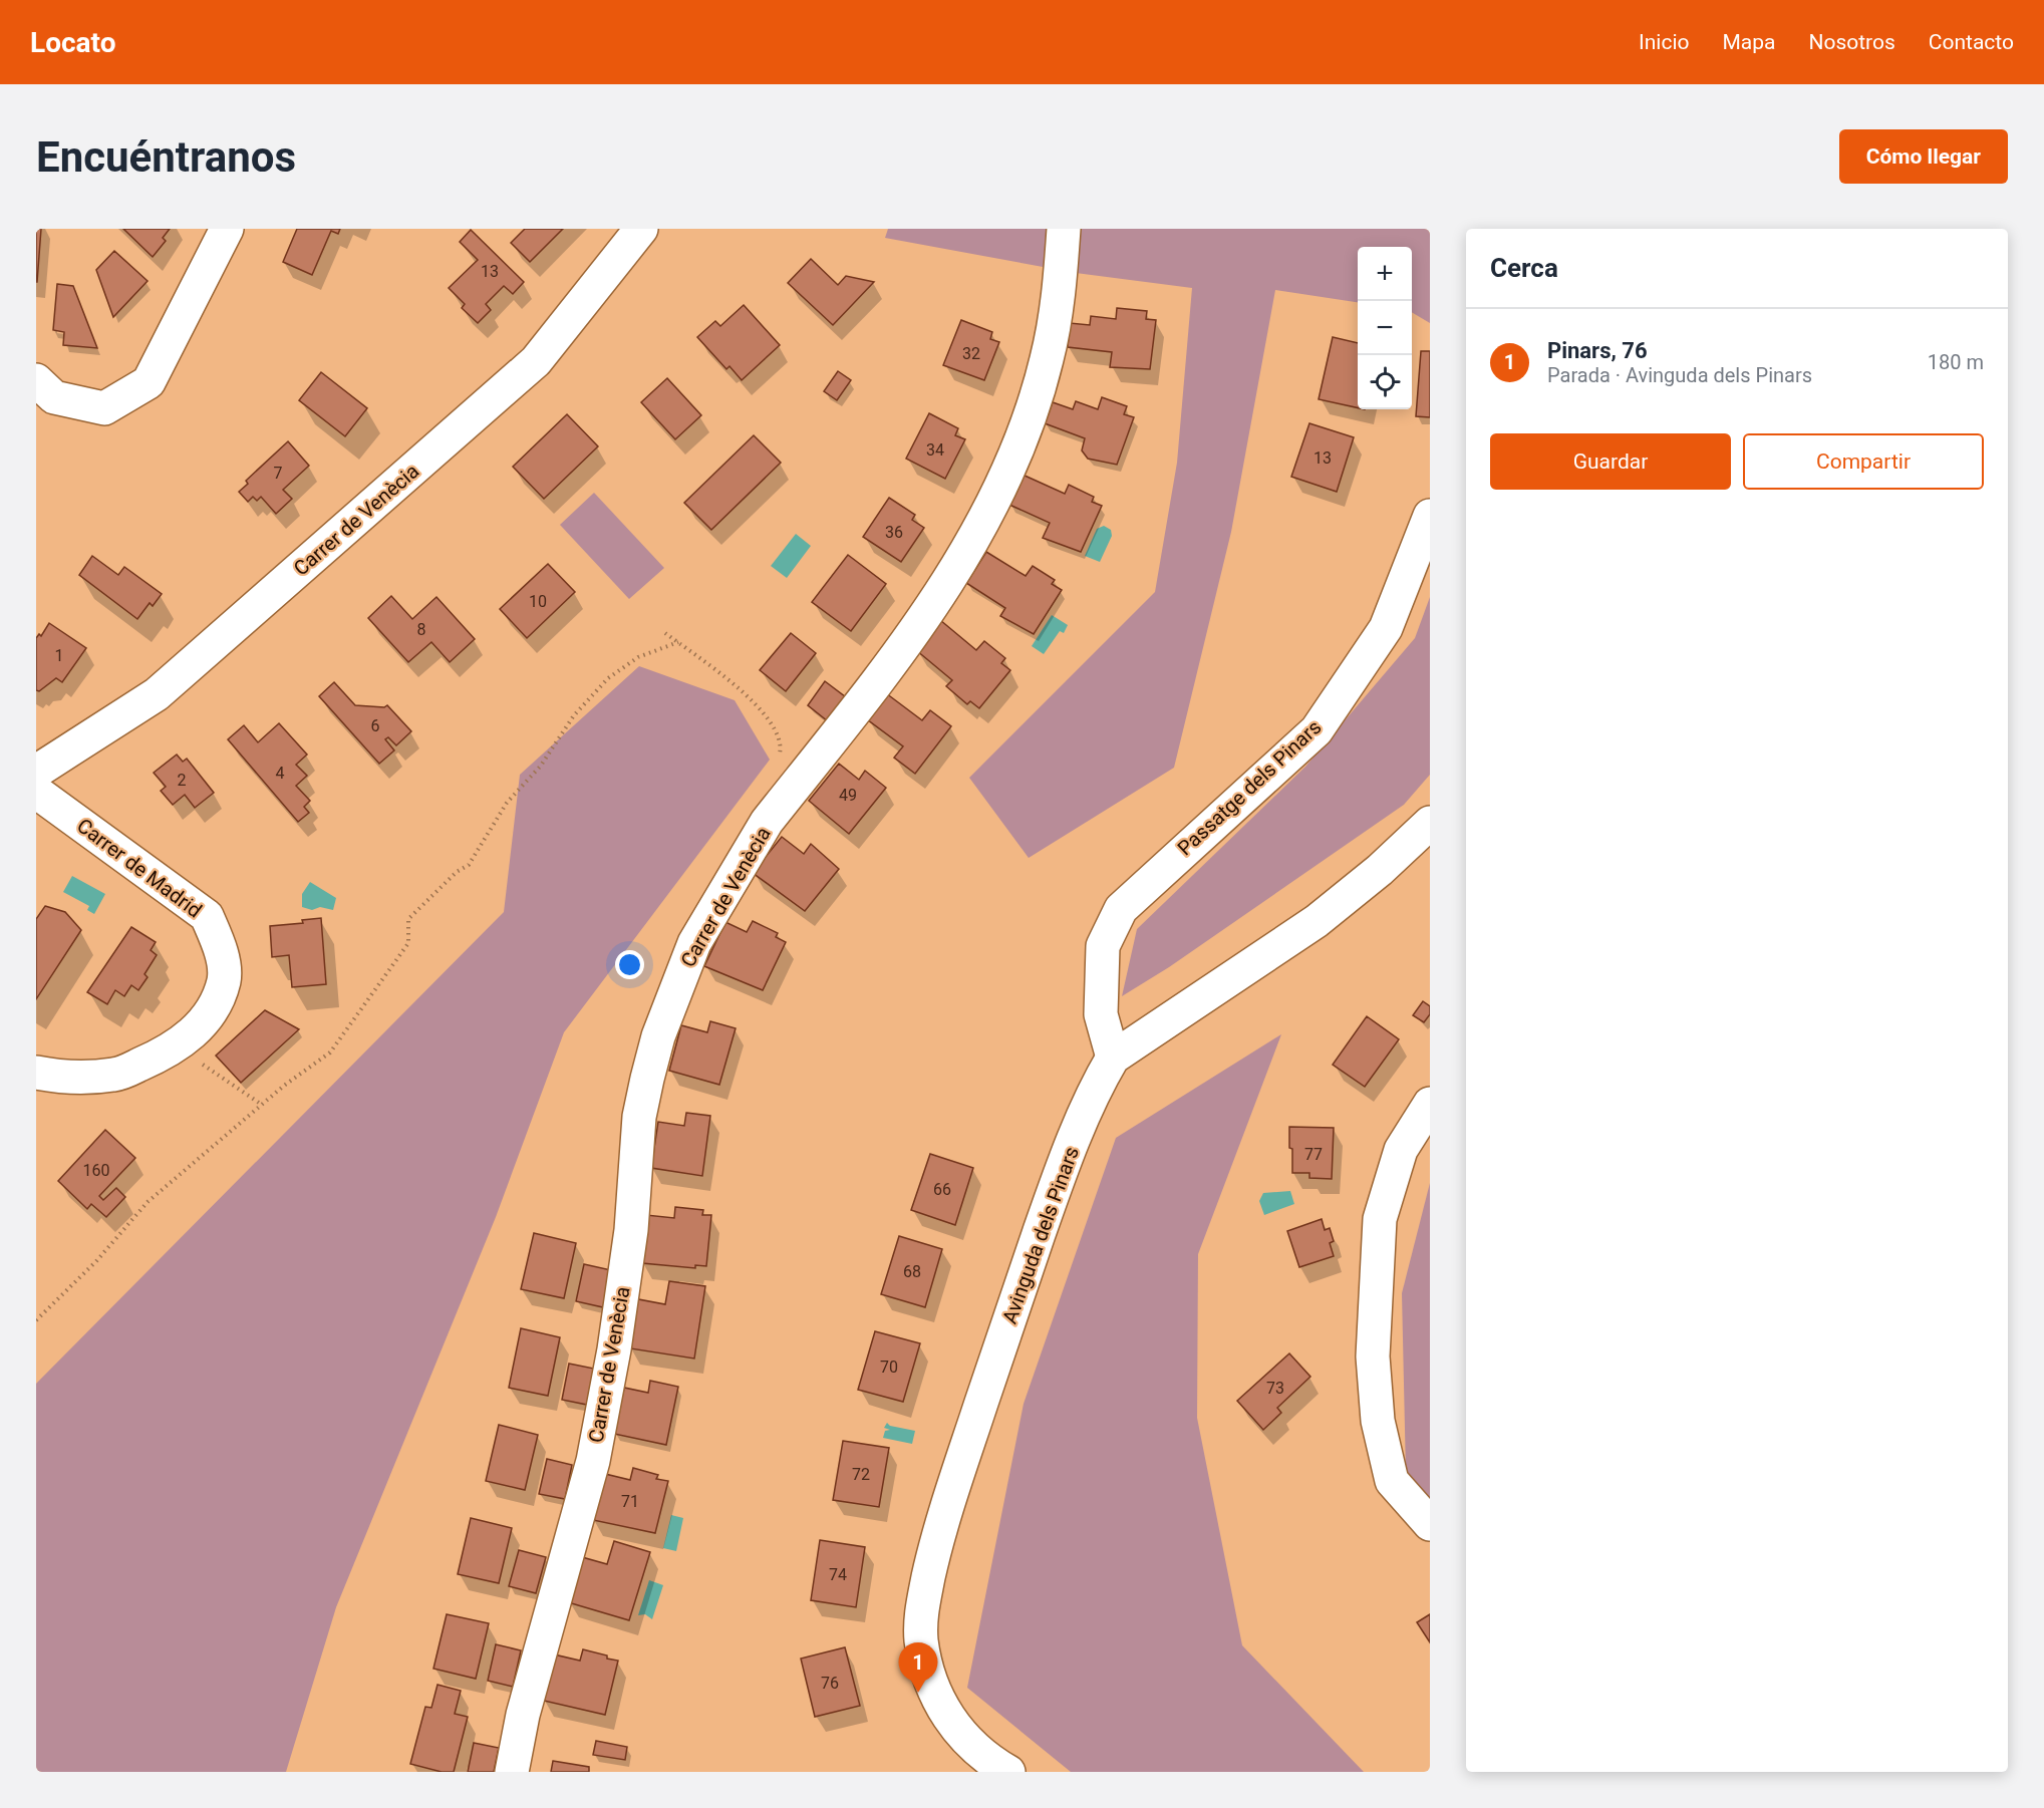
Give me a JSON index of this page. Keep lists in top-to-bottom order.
{
  "streets": {
    "street": [
      "Carrer de Venècia",
      "Passatge dels Pinars",
      "Carrer de Madrid",
      "Avinguda dels Pinars"
    ]
  },
  "crossings": [
    ["Passatge dels Pinars", "Avinguda dels Pinars"]
  ],
  "house_numbers": [
    "13",
    "32",
    "34",
    "13",
    "7",
    "36",
    "10",
    "8",
    "1",
    "6",
    "4",
    "2",
    "49",
    "77",
    "160",
    "66",
    "68",
    "70",
    "73",
    "72",
    "71",
    "74",
    "76"
  ],
  "page": {
    "header": "Locato",
    "nav": [
      "Inicio",
      "Mapa",
      "Nosotros",
      "Contacto"
    ],
    "buttons": [
      "Cómo llegar",
      ["Guardar", "Compartir"]
    ],
    "title": "Encuéntranos",
    "heading": "Cerca",
    "map_buttons": ["+", "−"],
    "list": [
      {
        "mark": "1",
        "name": "Pinars, 76",
        "note": "Parada · Avinguda dels Pinars",
        "value": "180 m"
      }
    ],
    "pins": "1"
  }
}
